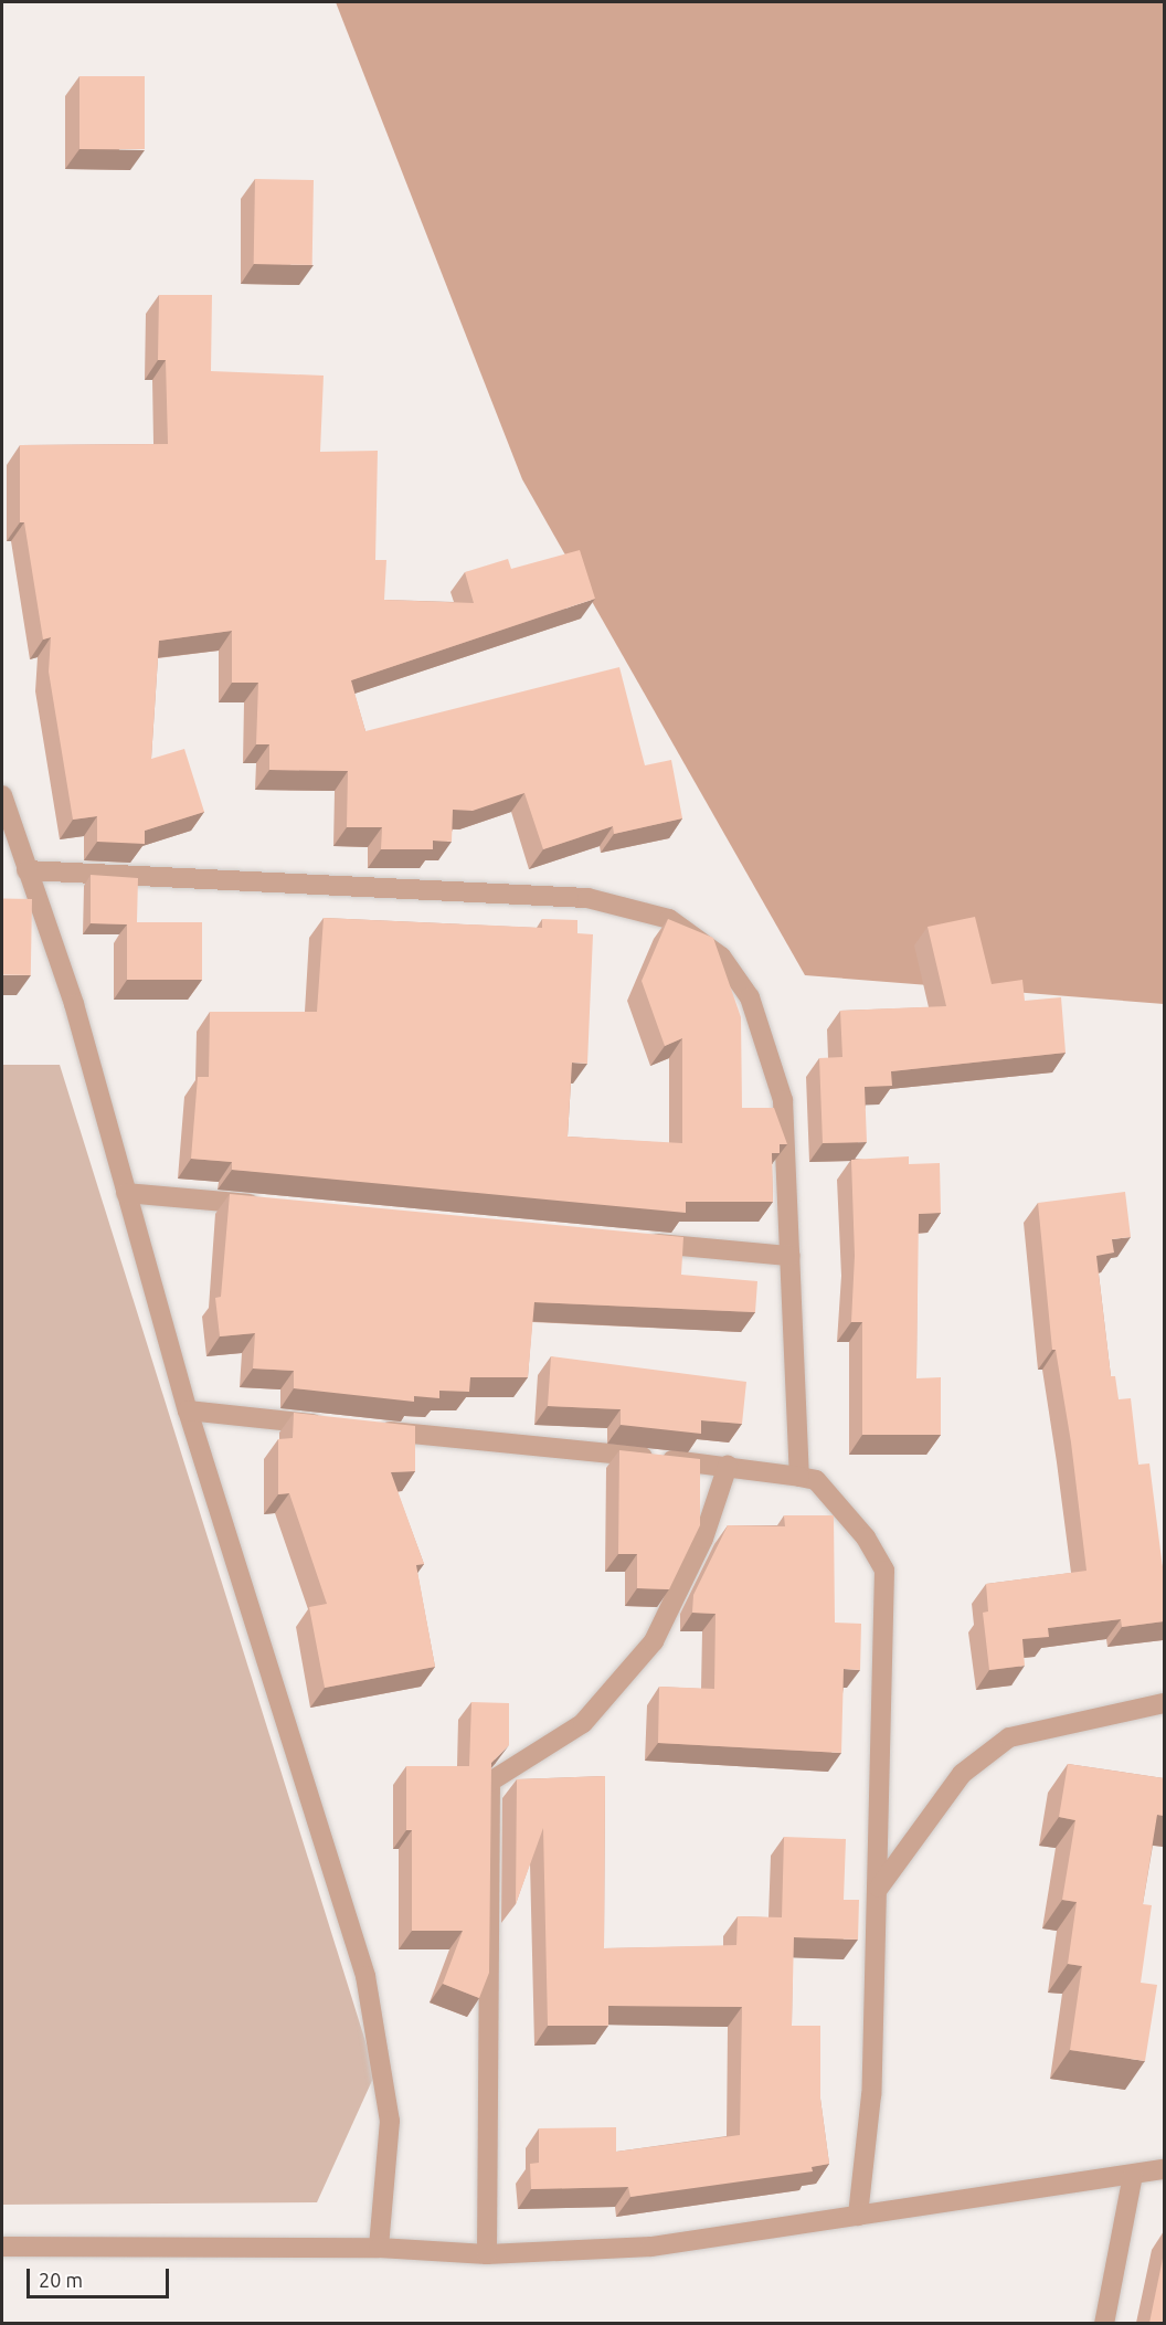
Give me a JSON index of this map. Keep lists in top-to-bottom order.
{
  "scale_bar": "20 m"
}
